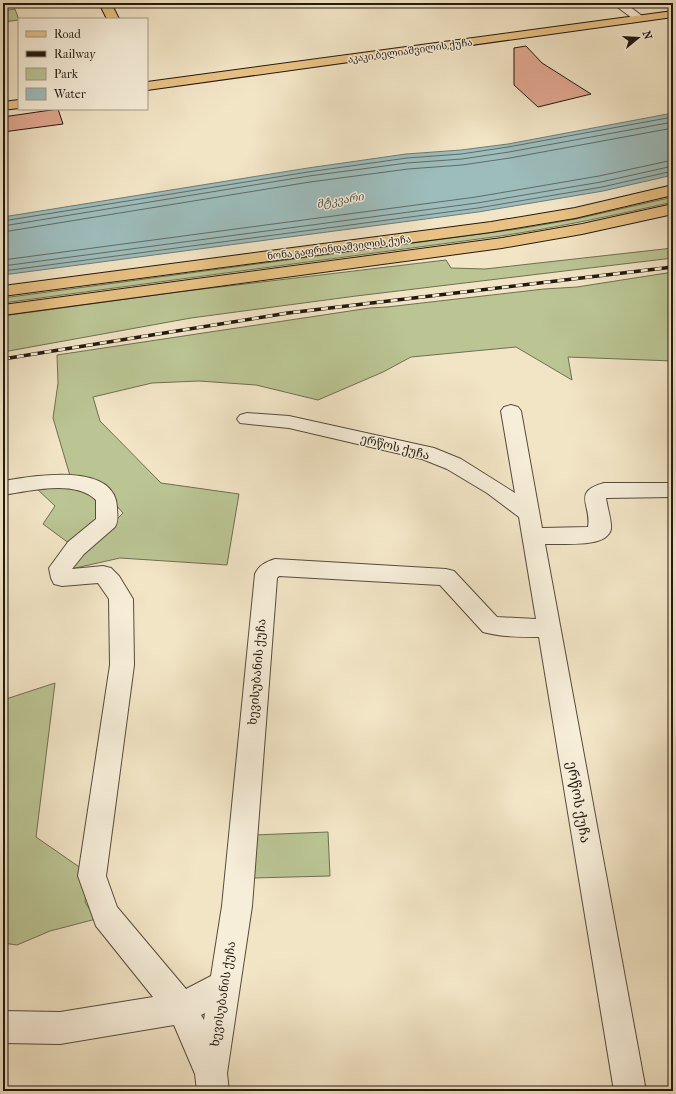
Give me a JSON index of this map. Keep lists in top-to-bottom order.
{
  "streets": {
    "main road": ["აკაკი ბელიაშვილის ქუჩა", "ნონა გაფრინდაშვილის ქუჩა"],
    "street": ["ერწოს ქუჩა", "ხევისუბანის ქუჩა"]
  },
  "crossings": [
    ["ერწოს ქუჩა", "ხევისუბანის ქუჩა"]
  ],
  "water": ["მტკვარი"],
  "legend": [
    "Road",
    "Railway",
    "Park",
    "Water"
  ],
  "north": "right"
}
